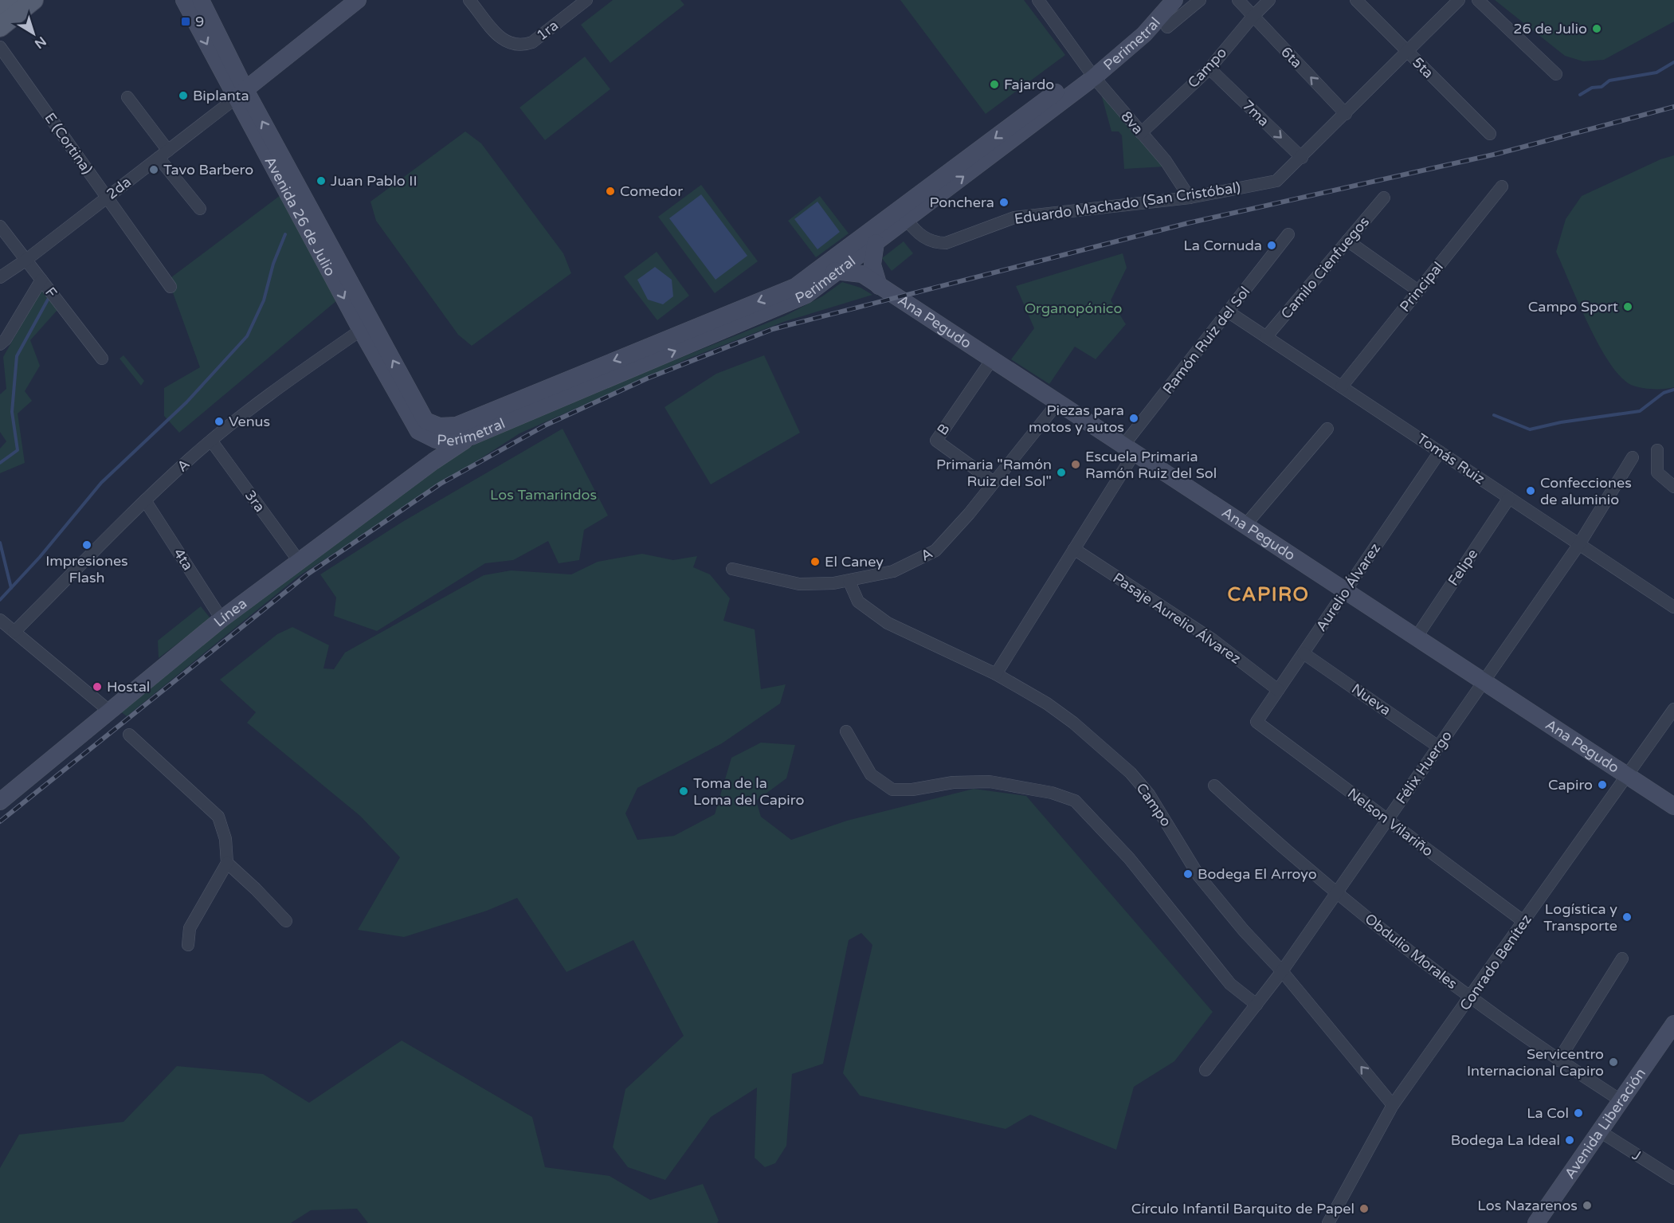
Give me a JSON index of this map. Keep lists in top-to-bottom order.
{
  "streets": {
    "main road": [
      "Perimetral",
      "Avenida 26 de Julio",
      "Ana Pegudo",
      "Línea",
      "Avenida Liberación"
    ],
    "street": [
      "1ra",
      "6ta",
      "Campo",
      "5ta",
      "7ma",
      "8va",
      "E (Cortina)",
      "2da",
      "Eduardo Machado (San Cristóbal)",
      "Camilo Cienfuegos",
      "Principal",
      "F",
      "Ramón Ruiz del Sol",
      "B",
      "Tomás Ruiz",
      "A",
      "3ra",
      "4ta",
      "Felipe",
      "Aurelio Álvarez",
      "Pasaje Aurelio Álvarez",
      "Nueva",
      "Félix Huergo",
      "Nelson Vilariño",
      "Obdulio Morales",
      "Conrado Benítez",
      "J"
    ]
  },
  "crossings": [
    ["Perimetral", "8va"],
    ["Perimetral", "Eduardo Machado (San Cristóbal)"],
    ["Perimetral", "Avenida 26 de Julio"],
    ["Perimetral", "Ana Pegudo"],
    ["Perimetral", "Línea"],
    ["6ta", "Campo"],
    ["6ta", "Eduardo Machado (San Cristóbal)"],
    ["Campo", "7ma"],
    ["Campo", "8va"],
    ["Campo", "Ramón Ruiz del Sol"],
    ["Campo", "A"],
    ["Campo", "Félix Huergo"],
    ["Campo", "Conrado Benítez"],
    ["5ta", "Eduardo Machado (San Cristóbal)"],
    ["7ma", "Eduardo Machado (San Cristóbal)"],
    ["8va", "Eduardo Machado (San Cristóbal)"],
    ["E (Cortina)", "2da"],
    ["2da", "Avenida 26 de Julio"],
    ["2da", "F"],
    ["Avenida 26 de Julio", "A"],
    ["Avenida 26 de Julio", "Línea"],
    ["Camilo Cienfuegos", "Tomás Ruiz"],
    ["Principal", "Tomás Ruiz"],
    ["Ana Pegudo", "Ramón Ruiz del Sol"],
    ["Ana Pegudo", "B"],
    ["Ana Pegudo", "A"],
    ["Ana Pegudo", "Felipe"],
    ["Ana Pegudo", "Aurelio Álvarez"],
    ["Ana Pegudo", "Félix Huergo"],
    ["Ana Pegudo", "Conrado Benítez"],
    ["Ramón Ruiz del Sol", "Tomás Ruiz"],
    ["Ramón Ruiz del Sol", "Pasaje Aurelio Álvarez"],
    ["B", "A"],
    ["Tomás Ruiz", "Felipe"],
    ["Tomás Ruiz", "Aurelio Álvarez"],
    ["Tomás Ruiz", "Félix Huergo"],
    ["A", "3ra"],
    ["A", "4ta"],
    ["3ra", "Línea"],
    ["4ta", "Línea"],
    ["Aurelio Álvarez", "Pasaje Aurelio Álvarez"],
    ["Aurelio Álvarez", "Nueva"],
    ["Aurelio Álvarez", "Nelson Vilariño"],
    ["Nueva", "Félix Huergo"],
    ["Félix Huergo", "Nelson Vilariño"],
    ["Félix Huergo", "Obdulio Morales"],
    ["Nelson Vilariño", "Conrado Benítez"],
    ["Obdulio Morales", "Conrado Benítez"],
    ["Obdulio Morales", "Avenida Liberación"],
    ["Avenida Liberación", "J"]
  ],
  "one_way": ["6ta", "7ma"],
  "districts": ["CAPIRO"],
  "parks": ["Organopónico", "Los Tamarindos"],
  "places": {
    "transit": ["9"],
    "other": [
      "26 de Julio",
      "Fajardo",
      "Biplanta",
      "Tavo Barbero",
      "Juan Pablo II",
      "Comedor",
      "Ponchera",
      "La Cornuda",
      "Campo Sport",
      "Piezas para motos y autos",
      "Venus",
      "Escuela Primaria Ramón Ruiz del Sol",
      "Primaria \"Ramón Ruiz del Sol\"",
      "Confecciones de aluminio",
      "Impresiones Flash",
      "El Caney",
      "Hostal",
      "Capiro",
      "Toma de la Loma del Capiro",
      "Bodega El Arroyo",
      "Logística y Transporte",
      "Servicentro Internacional Capiro",
      "La Col",
      "Bodega La Ideal",
      "Los Nazarenos",
      "Círculo Infantil Barquito de Papel"
    ]
  },
  "north": "bottom right"
}
